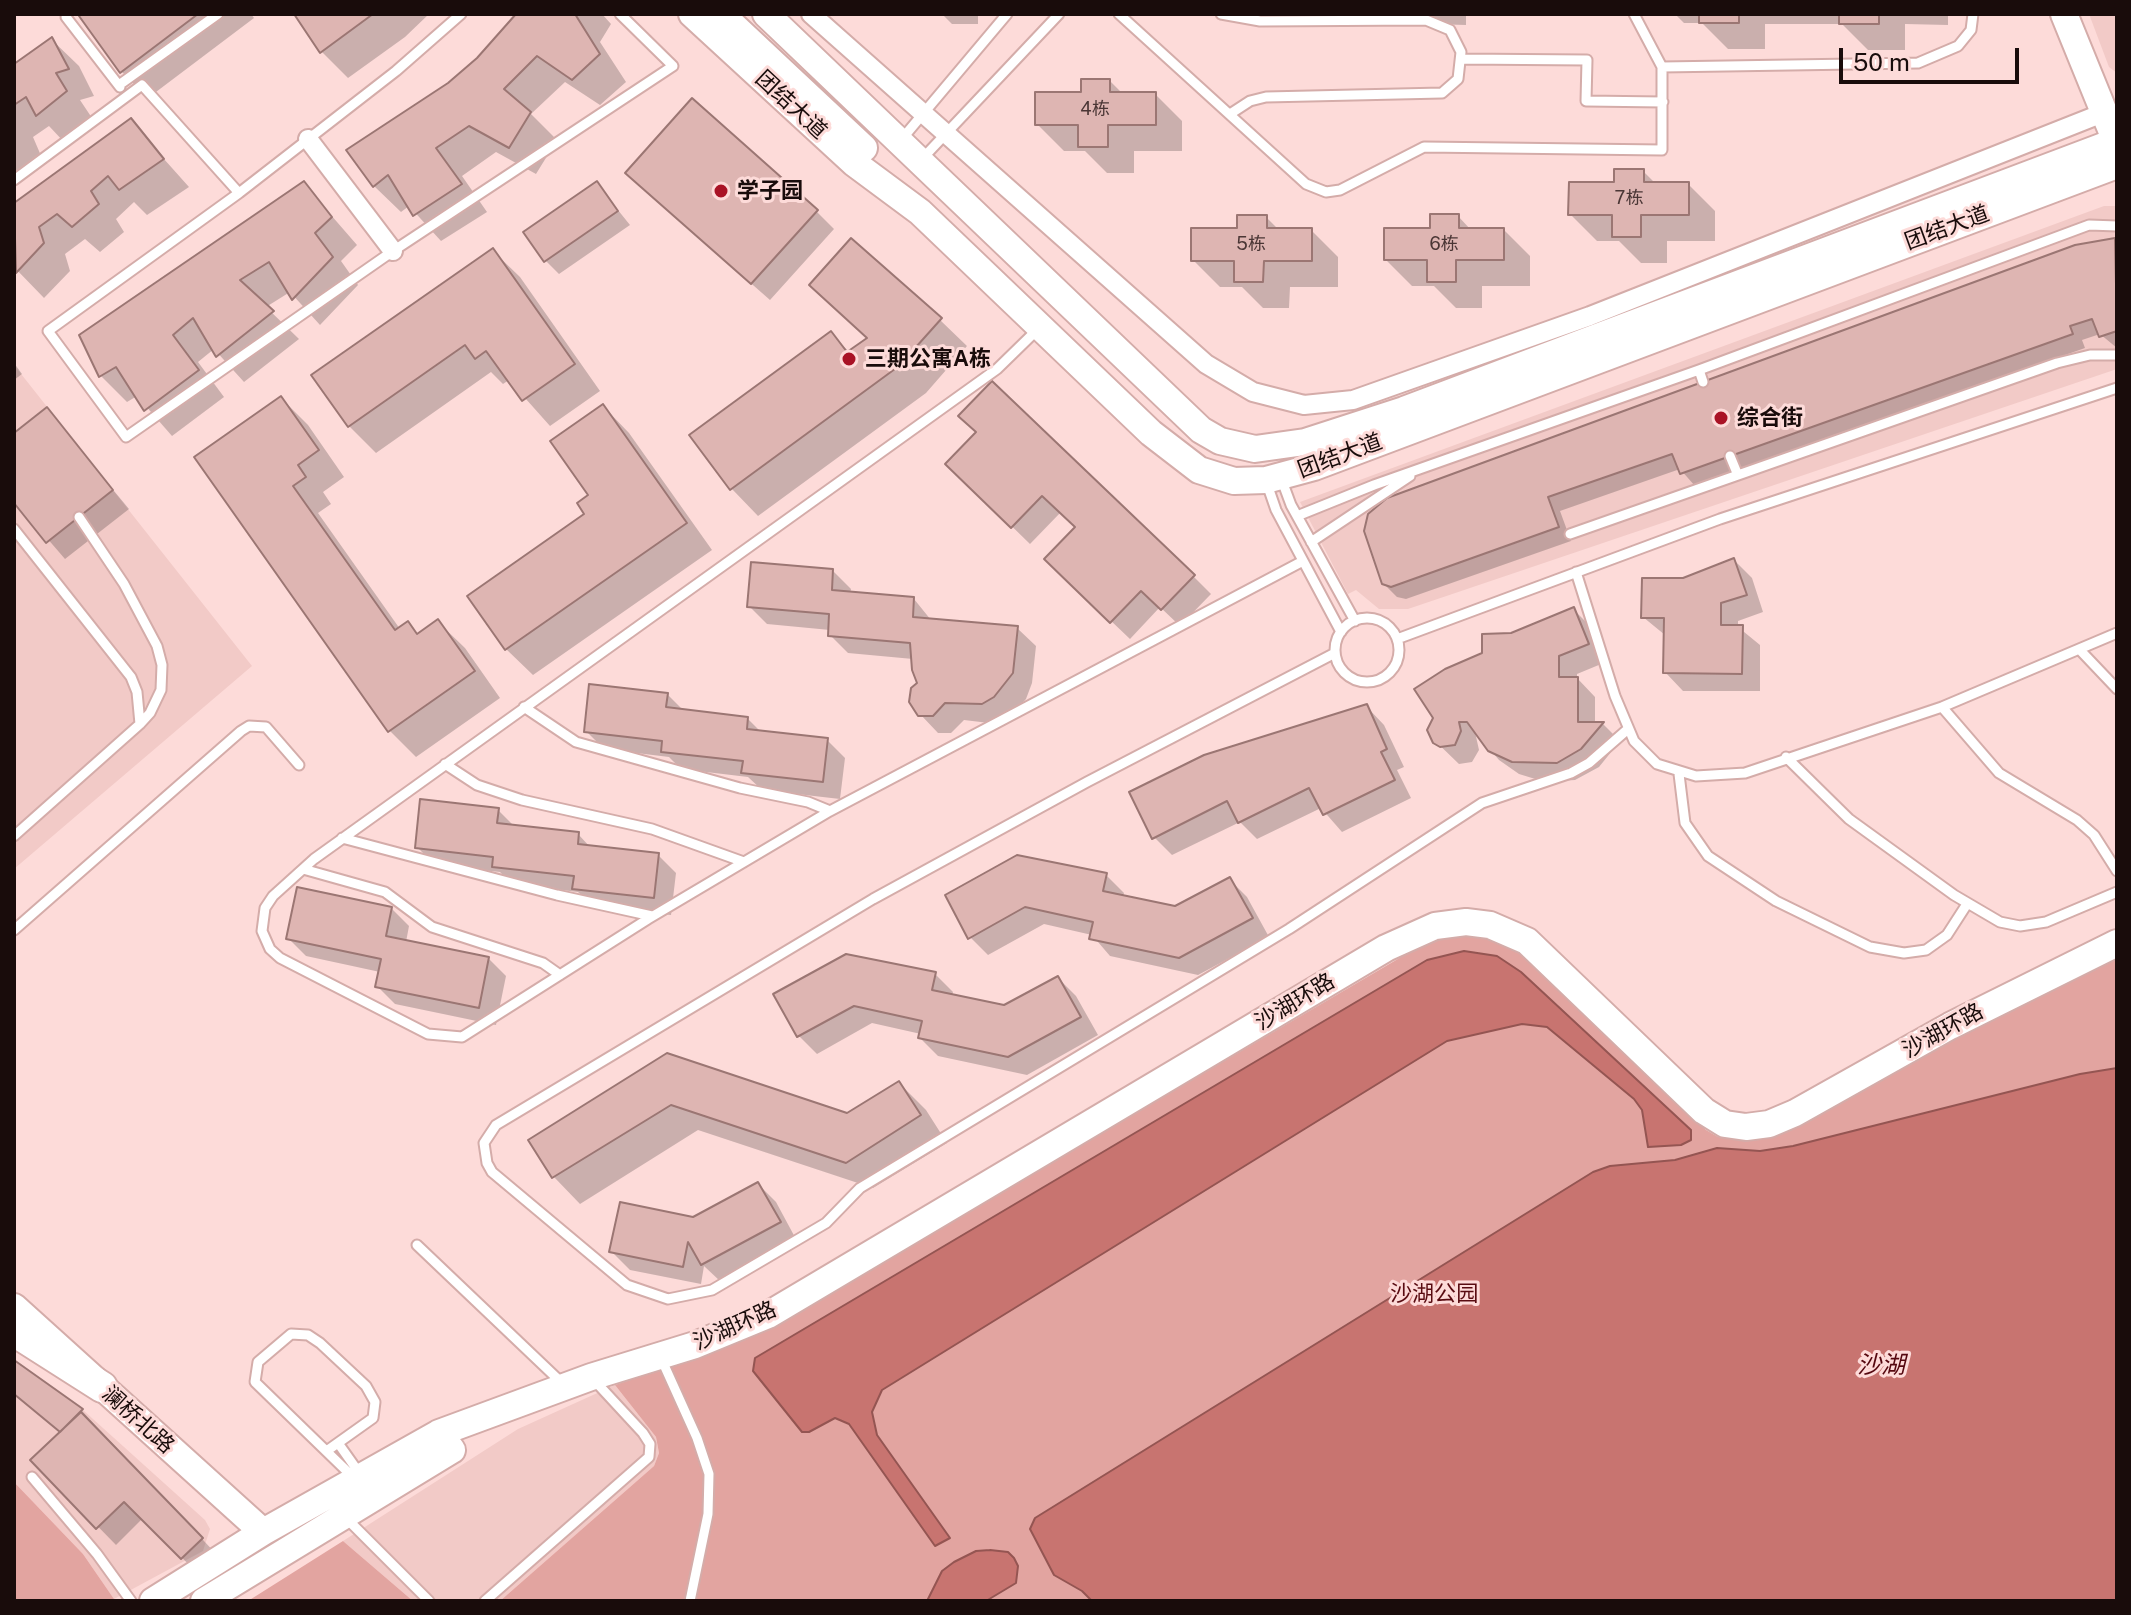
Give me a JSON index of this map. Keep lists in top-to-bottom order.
{
  "streets": {
    "main road": ["团结大道", "沙湖环路", "澜桥北路"]
  },
  "crossings": [
    ["沙湖环路", "澜桥北路"]
  ],
  "water": ["沙湖"],
  "parks": ["沙湖公园"],
  "places": ["学子园", "三期公寓A栋", "综合街"],
  "house_numbers": [
    "4栋",
    "7栋",
    "5栋",
    "6栋"
  ],
  "scale_bar": "50 m"
}
